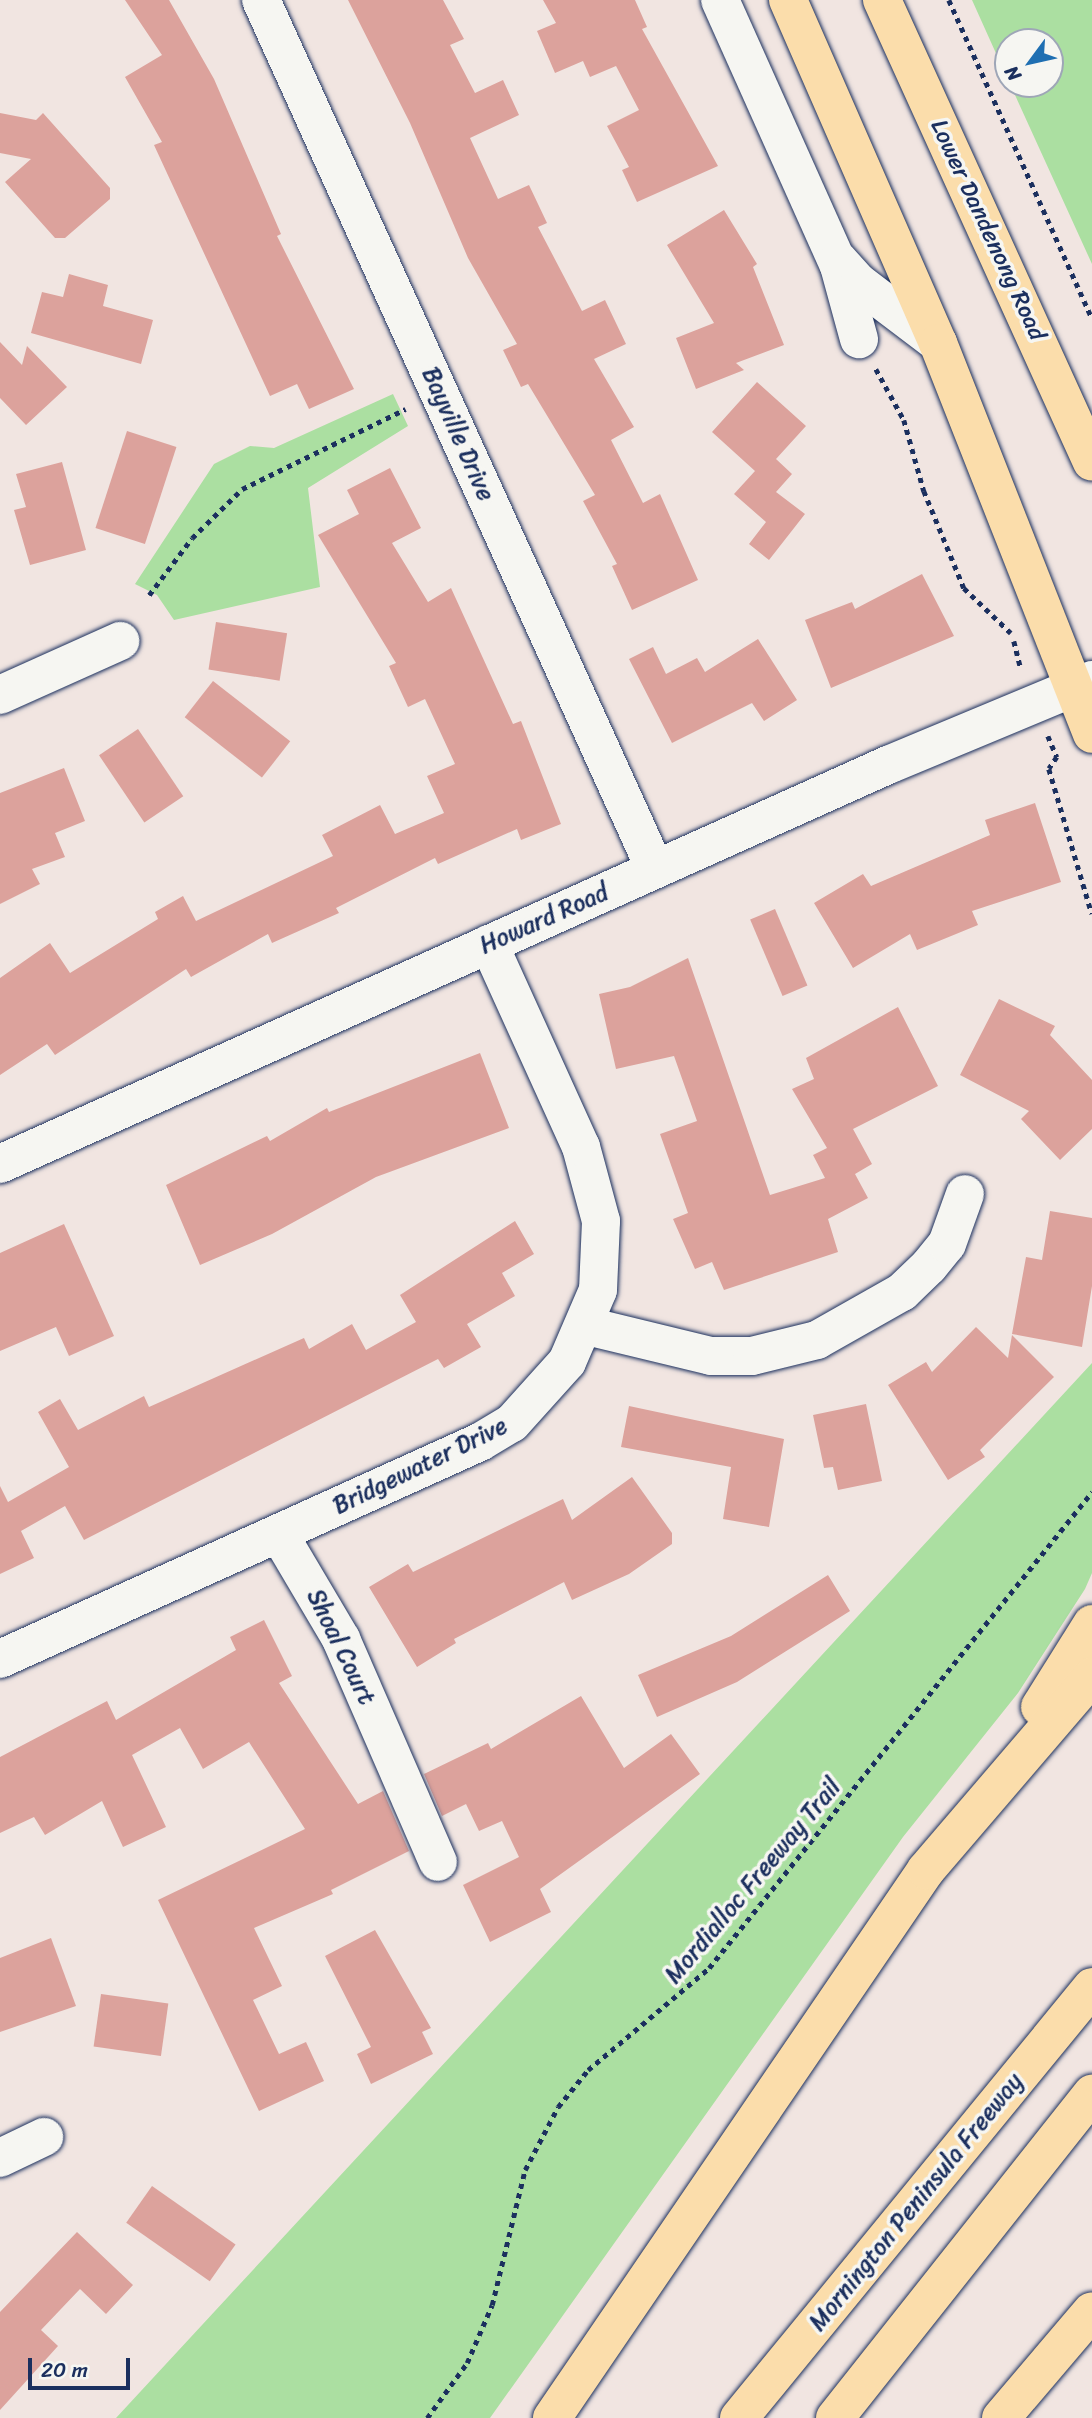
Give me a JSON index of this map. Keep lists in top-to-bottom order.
{
  "streets": {
    "highway": ["Lower Dandenong Road", "Mornington Peninsula Freeway"],
    "street": [
      "Bayville Drive",
      "Howard Road",
      "Bridgewater Drive",
      "Shoal Court"
    ],
    "path": ["Mordialloc Freeway Trail"]
  },
  "crossings": [
    ["Bayville Drive", "Howard Road"],
    ["Howard Road", "Bridgewater Drive"],
    ["Bridgewater Drive", "Shoal Court"]
  ],
  "scale_bar": "20 m",
  "north": "bottom left"
}
